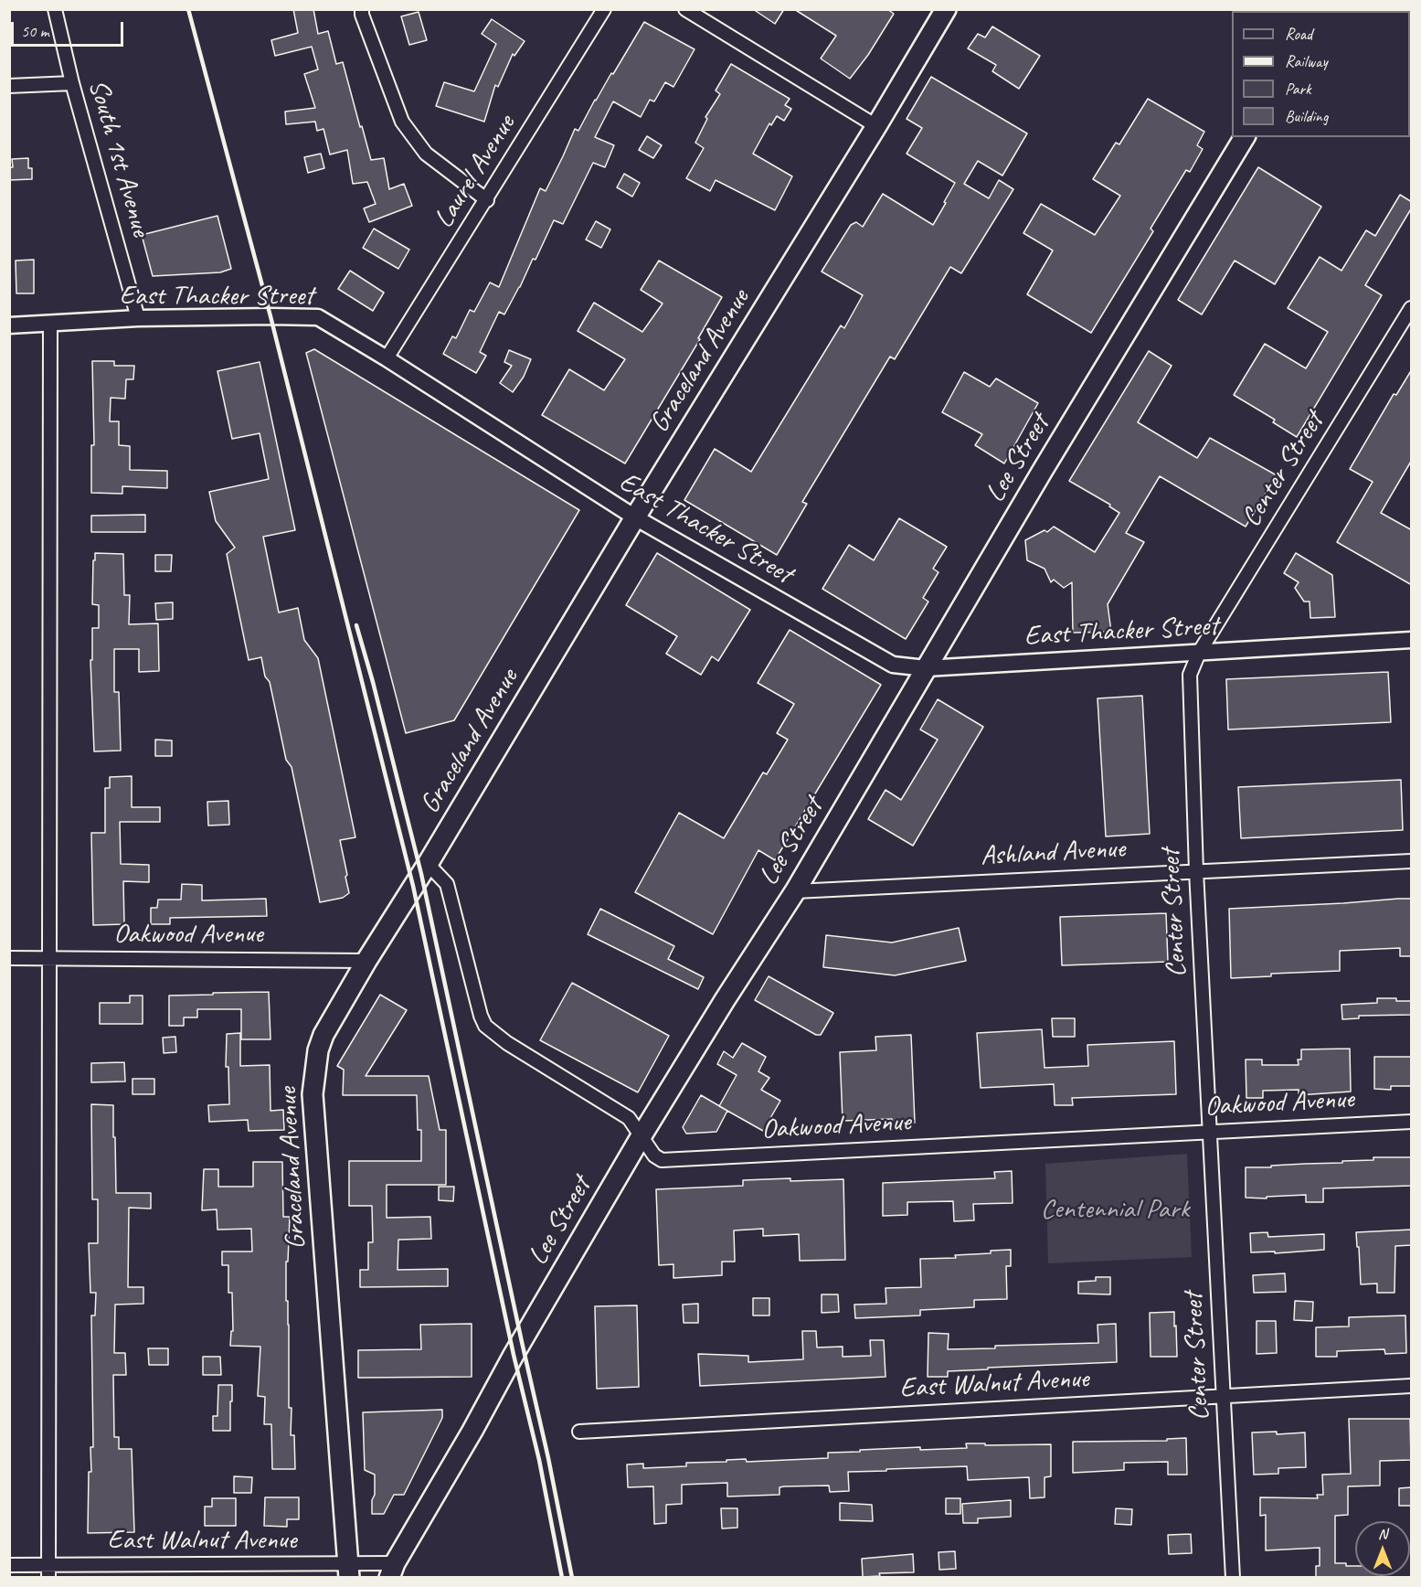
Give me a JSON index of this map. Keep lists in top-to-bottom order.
{
  "streets": {
    "main road": ["Graceland Avenue", "Lee Street"],
    "street": [
      "South 1st Avenue",
      "Laurel Avenue",
      "East Thacker Street",
      "Center Street",
      "Ashland Avenue",
      "Oakwood Avenue",
      "East Walnut Avenue"
    ]
  },
  "crossings": [
    ["South 1st Avenue", "East Thacker Street"],
    ["Laurel Avenue", "East Thacker Street"],
    ["East Thacker Street", "Graceland Avenue"],
    ["East Thacker Street", "Lee Street"],
    ["East Thacker Street", "Center Street"],
    ["Graceland Avenue", "Oakwood Avenue"],
    ["Graceland Avenue", "East Walnut Avenue"],
    ["Lee Street", "Ashland Avenue"],
    ["Lee Street", "Oakwood Avenue"],
    ["Lee Street", "East Walnut Avenue"],
    ["Center Street", "Ashland Avenue"],
    ["Center Street", "Oakwood Avenue"],
    ["Center Street", "East Walnut Avenue"]
  ],
  "parks": ["Centennial Park"],
  "legend": [
    "Road",
    "Railway",
    "Park",
    "Building"
  ],
  "scale_bar": "50 m",
  "north": "top"
}
